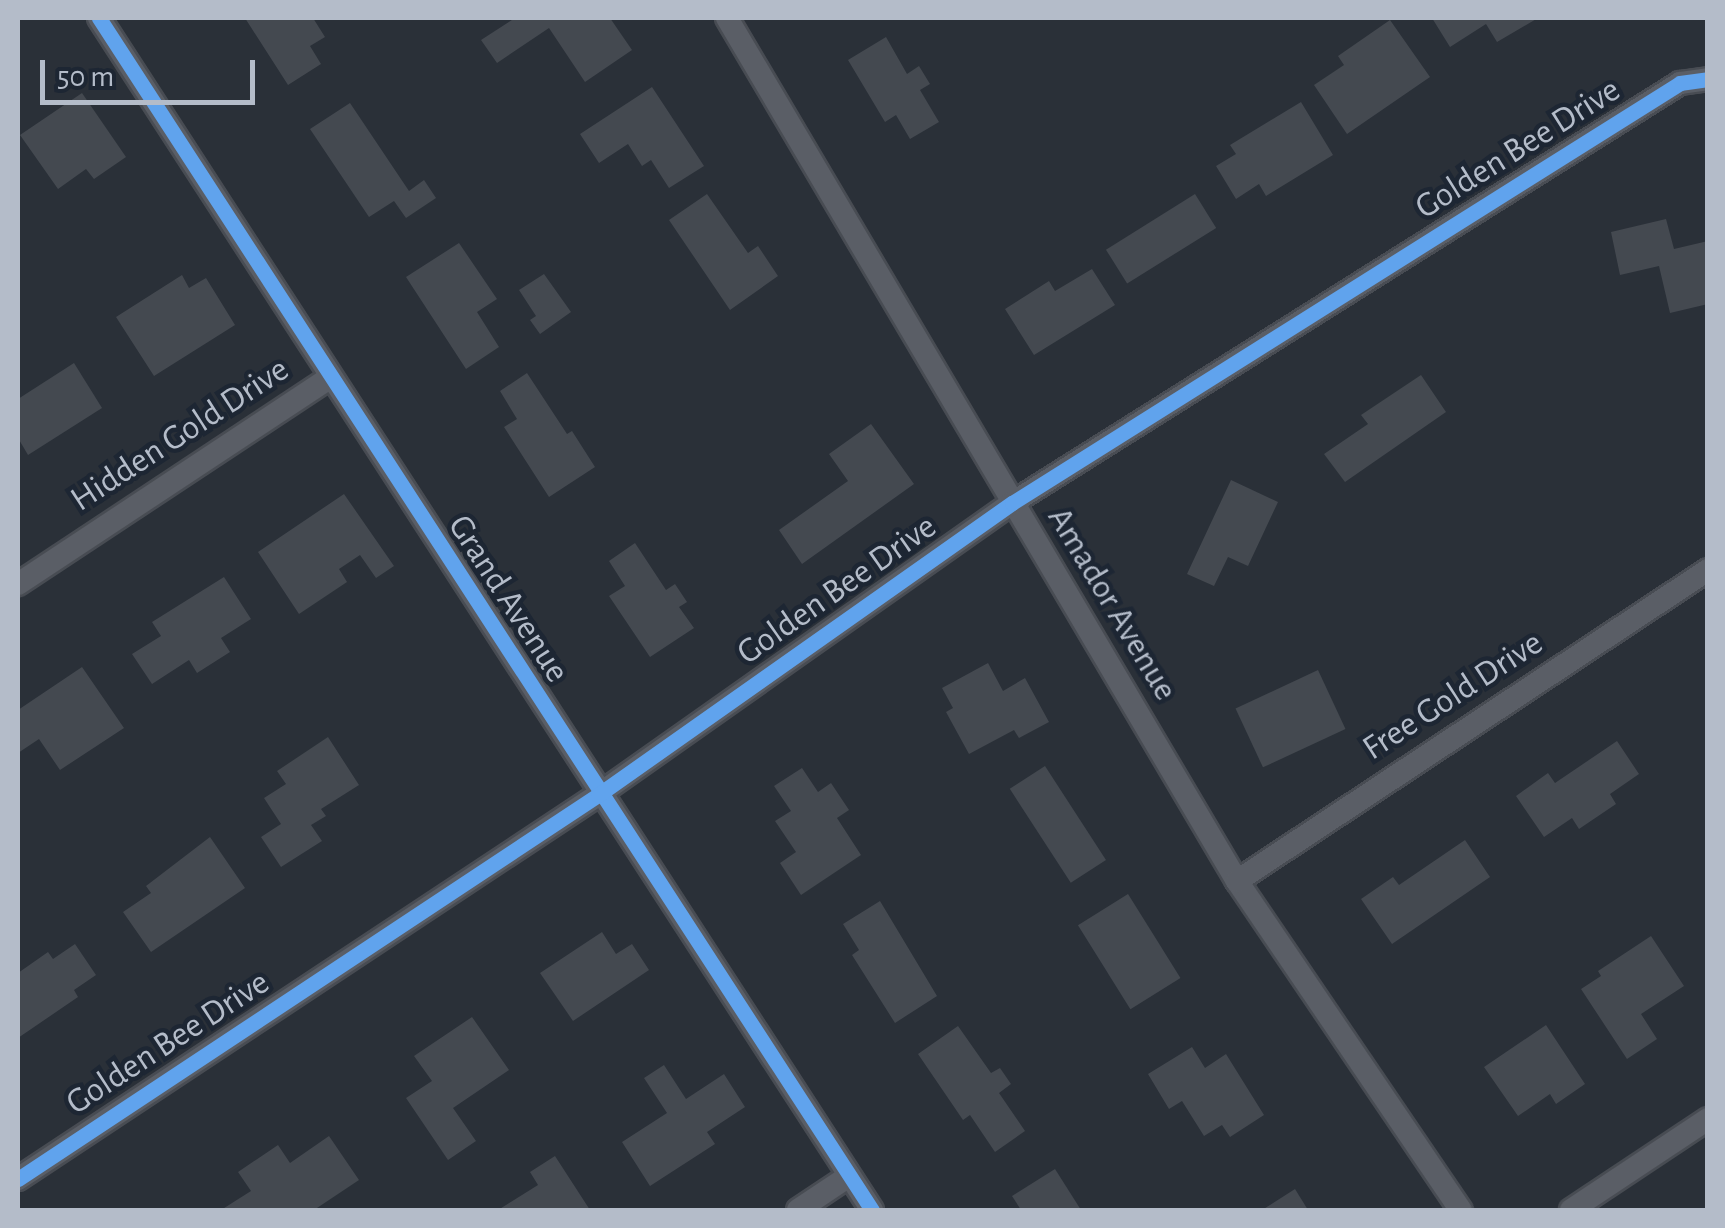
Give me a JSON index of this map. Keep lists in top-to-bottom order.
{
  "streets": {
    "street": [
      "Golden Bee Drive",
      "Hidden Gold Drive",
      "Grand Avenue",
      "Amador Avenue",
      "Free Gold Drive"
    ]
  },
  "crossings": [
    ["Golden Bee Drive", "Grand Avenue"],
    ["Golden Bee Drive", "Amador Avenue"],
    ["Hidden Gold Drive", "Grand Avenue"],
    ["Amador Avenue", "Free Gold Drive"]
  ],
  "scale_bar": "50 m"
}
